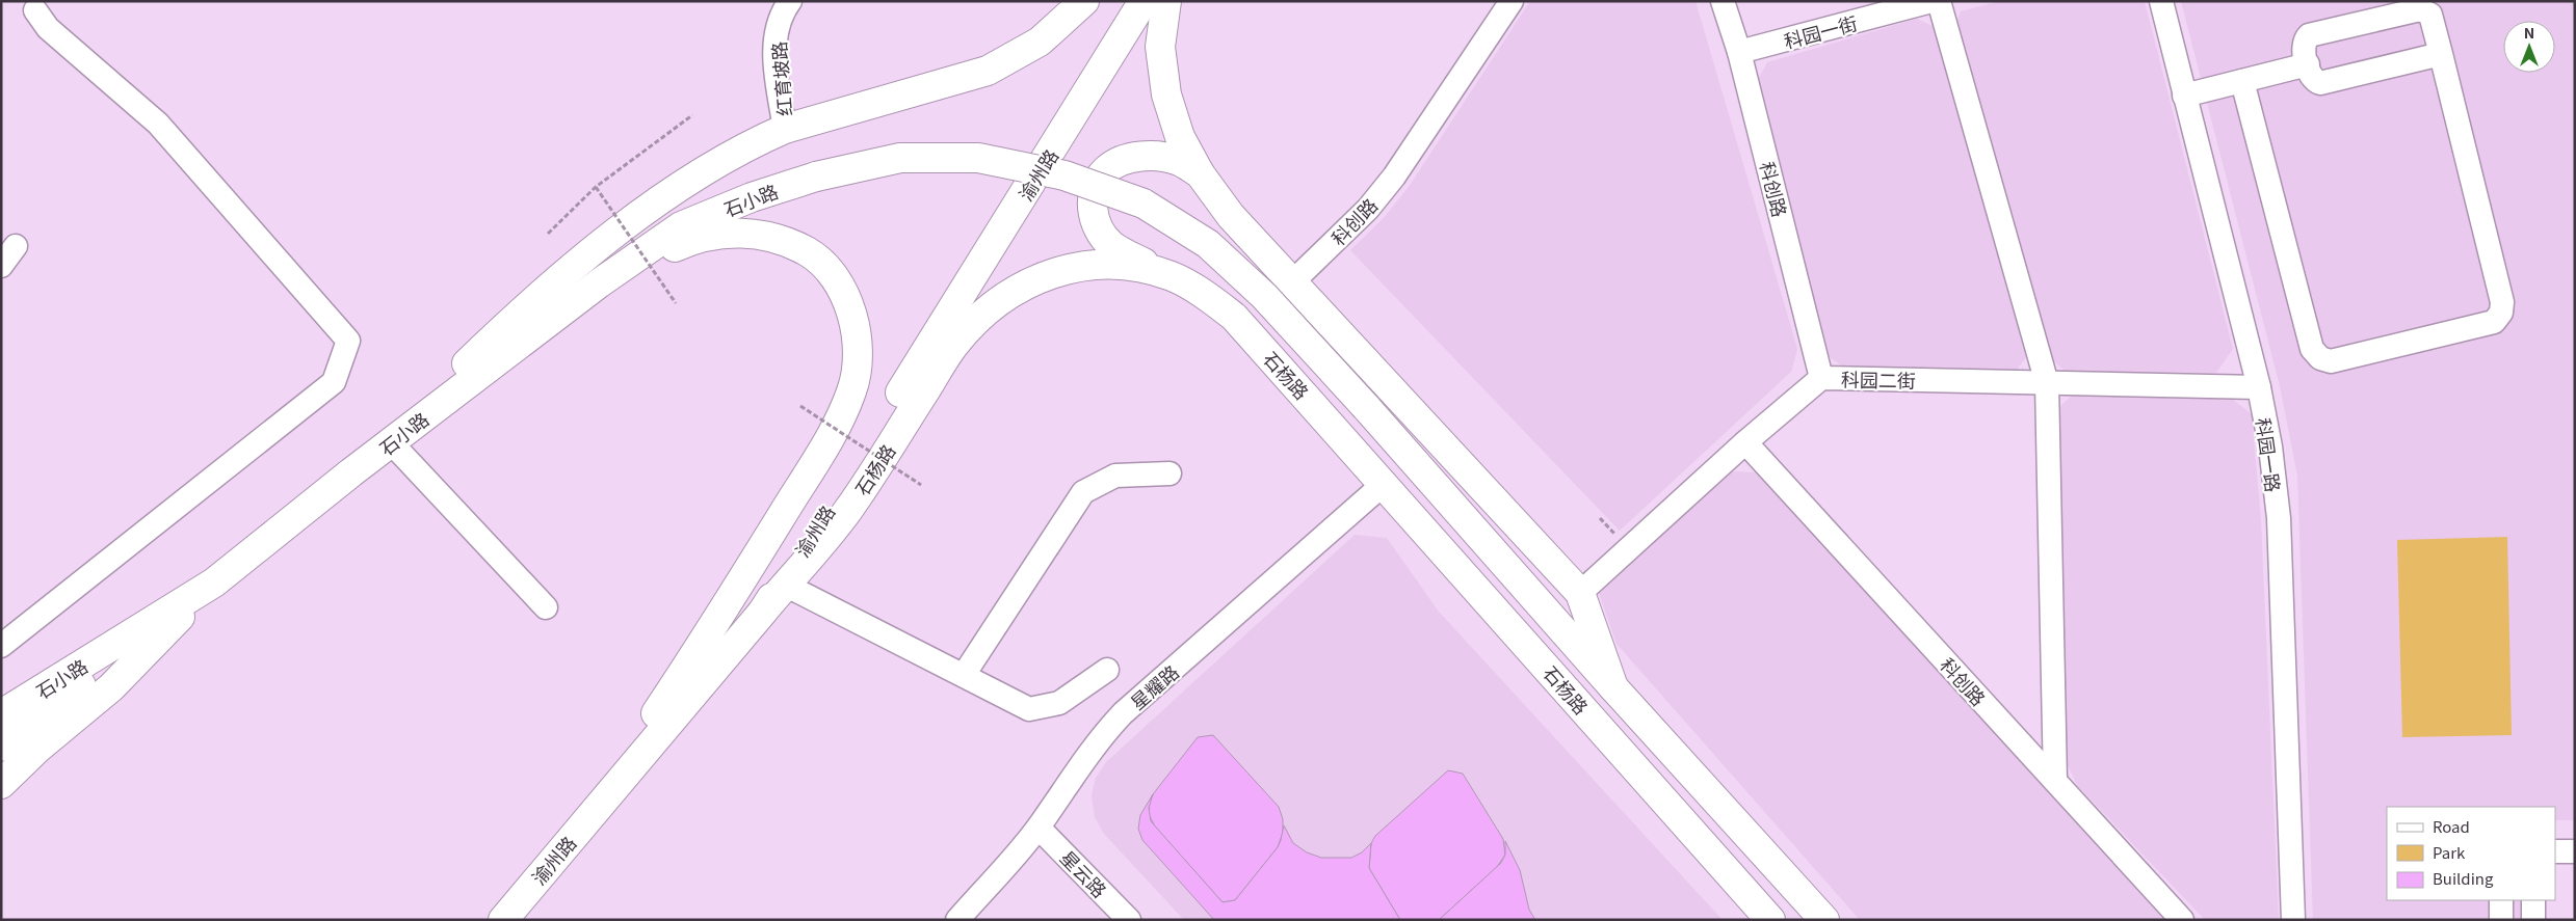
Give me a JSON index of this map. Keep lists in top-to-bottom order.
{
  "streets": {
    "main road": ["渝州路", "石小路", "石杨路"],
    "street": [
      "科园一街",
      "红育坡路",
      "科创路",
      "科园二街",
      "科园一路",
      "星耀路",
      "星云路"
    ]
  },
  "crossings": [
    ["科园一街", "科创路"],
    ["渝州路", "石杨路"],
    ["科创路", "科园二街"],
    ["石小路", "石杨路"],
    ["石杨路", "星耀路"],
    ["科园二街", "科园一路"],
    ["星耀路", "星云路"]
  ],
  "legend": ["Road", "Park", "Building"],
  "north": "top"
}
